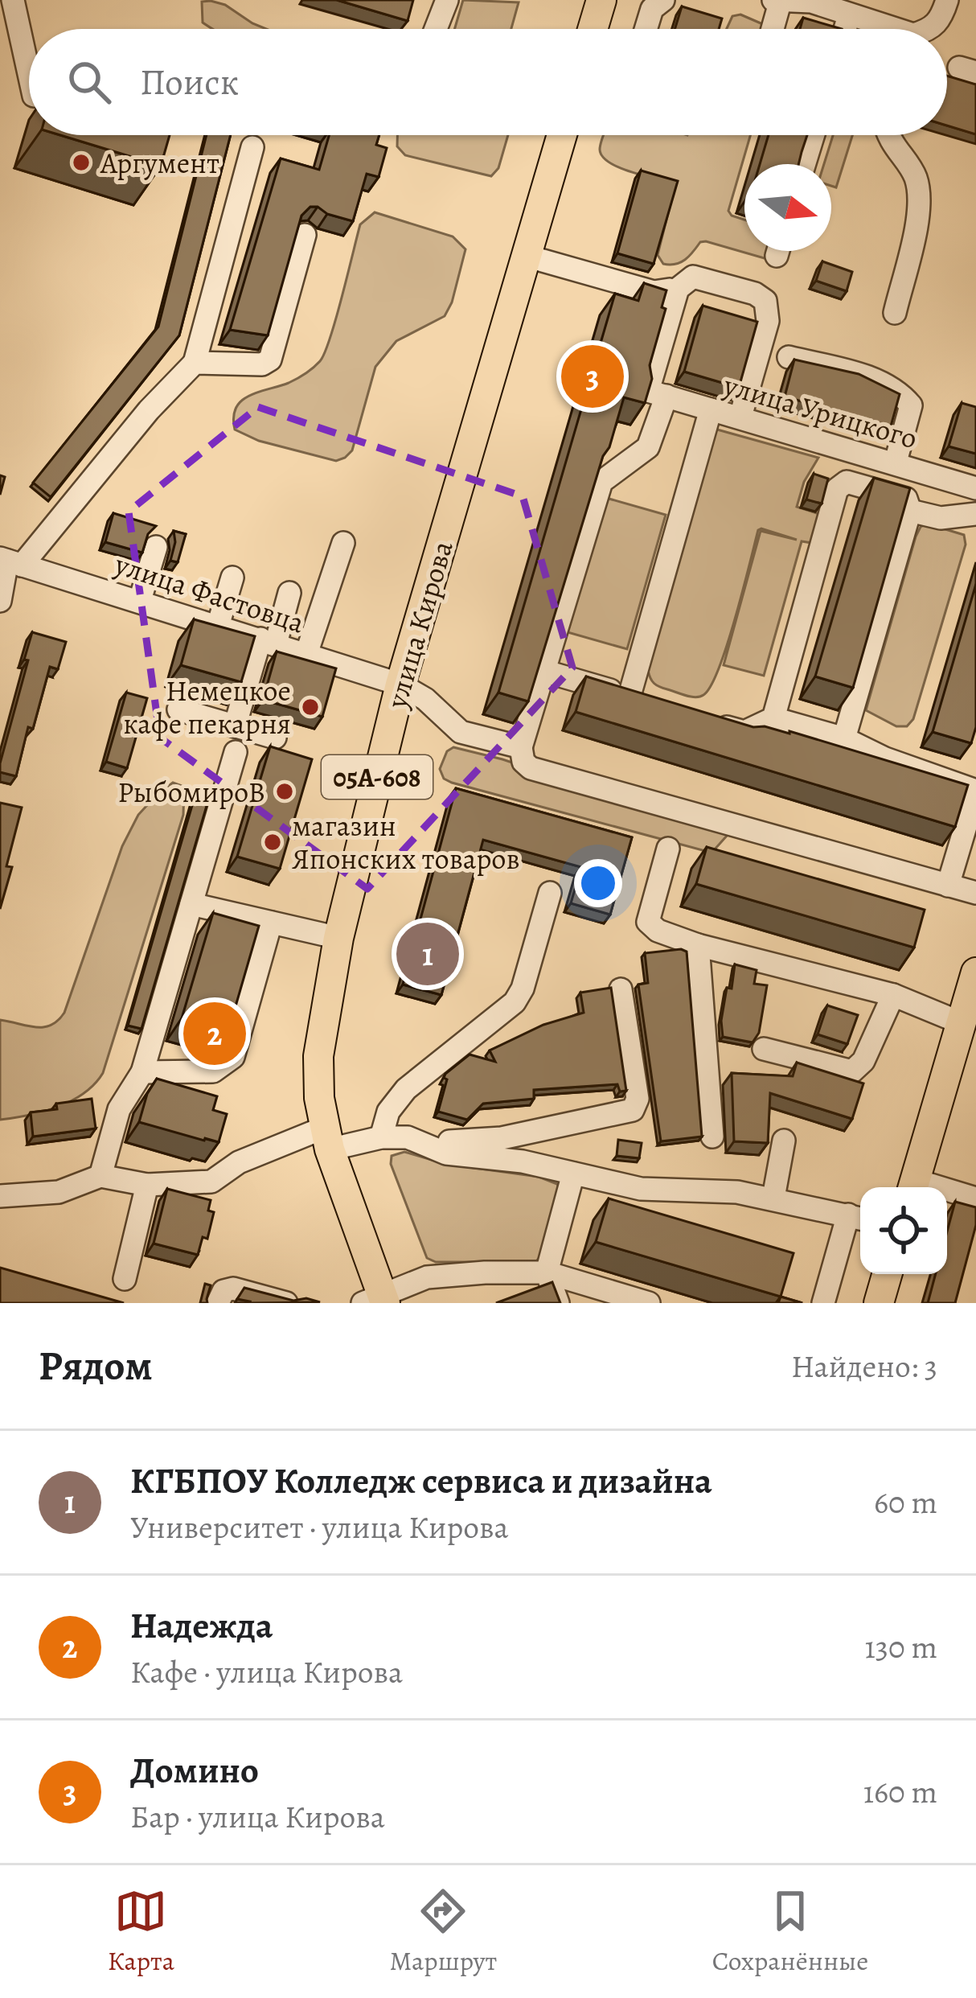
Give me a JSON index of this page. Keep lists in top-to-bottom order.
{
  "streets": {
    "main road": ["улица Кирова", "05А-608"],
    "street": ["улица Урицкого", "улица Фастовца"]
  },
  "crossings": [
    ["улица Фастовца", "улица Кирова"]
  ],
  "places": [
    "Аргумент",
    "Немецкое кафе пекарня",
    "РыбомироВ",
    "магазин Японских товаров"
  ],
  "north": "right",
  "page": {
    "search": "Поиск",
    "pins": ["3", "1", "2"],
    "heading": ["Рядом", "Найдено: 3"],
    "list": [
      {
        "mark": "1",
        "name": "КГБПОУ Колледж сервиса и дизайна",
        "note": "Университет · улица Кирова",
        "value": "60 m"
      },
      {
        "mark": "2",
        "name": "Надежда",
        "note": "Кафе · улица Кирова",
        "value": "130 m"
      },
      {
        "mark": "3",
        "name": "Домино",
        "note": "Бар · улица Кирова",
        "value": "160 m"
      }
    ],
    "nav": ["Карта", "Маршрут", "Сохранённые"]
  }
}
